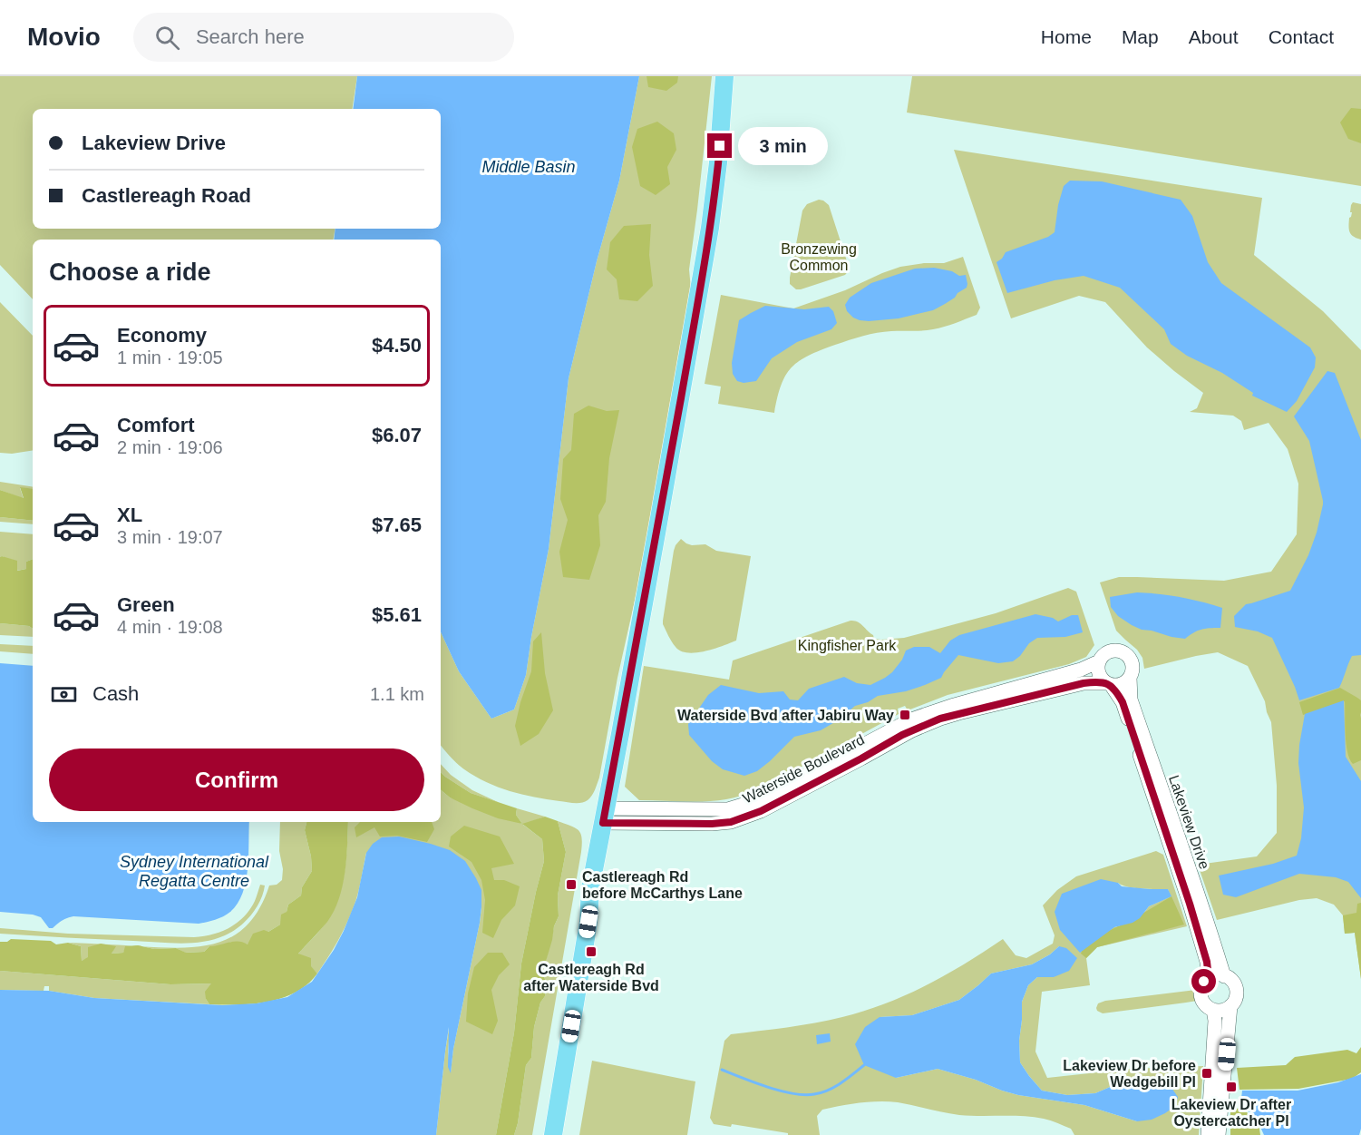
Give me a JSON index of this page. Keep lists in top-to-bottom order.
{
  "streets": {
    "street": ["Waterside Boulevard", "Lakeview Drive"]
  },
  "crossings": [
    ["Waterside Boulevard", "Lakeview Drive"]
  ],
  "water": ["Middle Basin", "Sydney International Regatta Centre"],
  "parks": ["Bronzewing Common", "Kingfisher Park"],
  "places": {
    "transit": [
      "Waterside Bvd after Jabiru Way",
      "Castlereagh Rd before McCarthys Lane",
      "Castlereagh Rd after Waterside Bvd",
      "Lakeview Dr before Wedgebill Pl",
      "Lakeview Dr after Oystercatcher Pl"
    ]
  },
  "page": {
    "header": "Movio",
    "search": "Search here",
    "nav": [
      "Home",
      "Map",
      "About",
      "Contact"
    ],
    "banner": ["Lakeview Drive", "Castlereagh Road"],
    "bubble": "3 min",
    "heading": "Choose a ride",
    "list": [
      {
        "name": "Economy",
        "note": "1 min · 19:05",
        "value": "$4.50"
      },
      {
        "name": "Comfort",
        "note": "2 min · 19:06",
        "value": "$6.07"
      },
      {
        "name": "XL",
        "note": "3 min · 19:07",
        "value": "$7.65"
      },
      {
        "name": "Green",
        "note": "4 min · 19:08",
        "value": "$5.61"
      }
    ],
    "pay": ["Cash", "1.1 km"],
    "buttons": "Confirm"
  }
}
